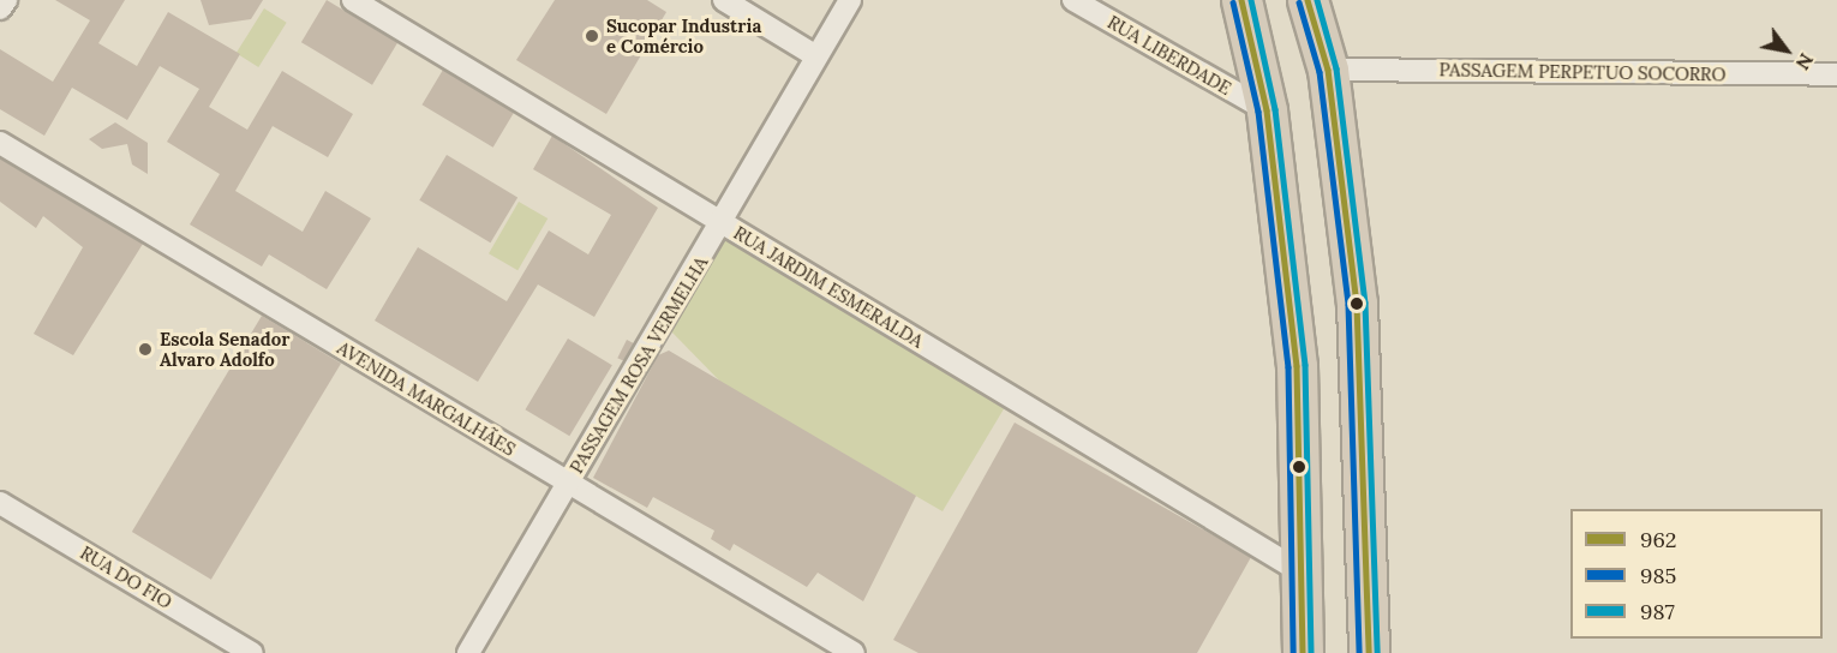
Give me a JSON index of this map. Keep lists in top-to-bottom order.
{
  "streets": {
    "street": [
      "RUA LIBERDADE",
      "PASSAGEM PERPETUO SOCORRO",
      "RUA JARDIM ESMERALDA",
      "PASSAGEM ROSA VERMELHA",
      "AVENIDA MARGALHÃES",
      "RUA DO FIO"
    ]
  },
  "crossings": [
    ["RUA JARDIM ESMERALDA", "PASSAGEM ROSA VERMELHA"],
    ["PASSAGEM ROSA VERMELHA", "AVENIDA MARGALHÃES"]
  ],
  "places": ["Sucopar Industria e Comércio", "Escola Senador Alvaro Adolfo"],
  "lines": ["transit line 962", "transit line 987", "transit line 985"],
  "legend": ["962", "985", "987"],
  "north": "bottom right"
}
